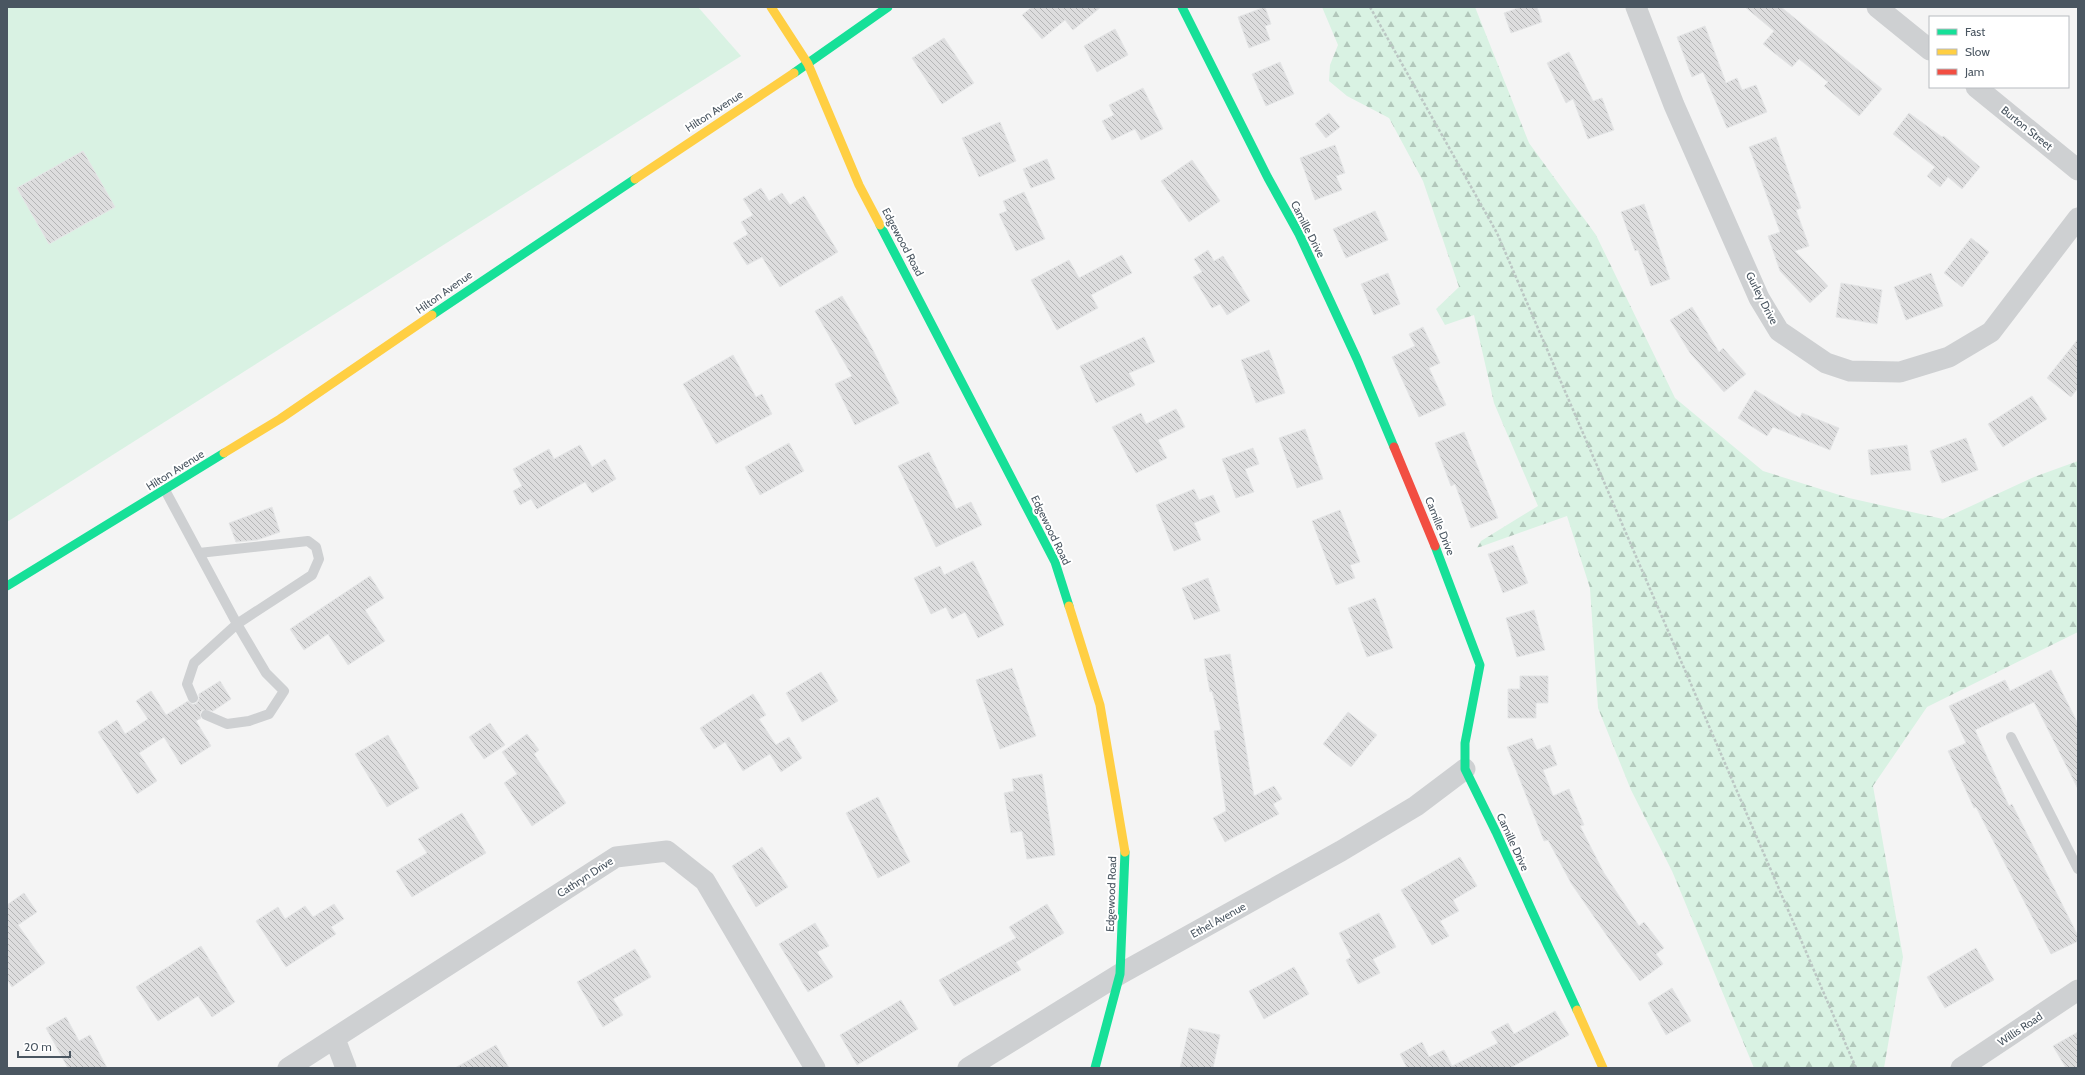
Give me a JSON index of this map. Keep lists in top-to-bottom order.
{
  "streets": {
    "street": [
      "Hilton Avenue",
      "Burton Street",
      "Camille Drive",
      "Edgewood Road",
      "Gurley Drive",
      "Cathryn Drive",
      "Ethel Avenue",
      "Willis Road"
    ]
  },
  "crossings": [
    ["Hilton Avenue", "Edgewood Road"],
    ["Camille Drive", "Ethel Avenue"],
    ["Edgewood Road", "Ethel Avenue"]
  ],
  "legend": ["Fast", "Slow", "Jam"],
  "scale_bar": "20 m"
}
